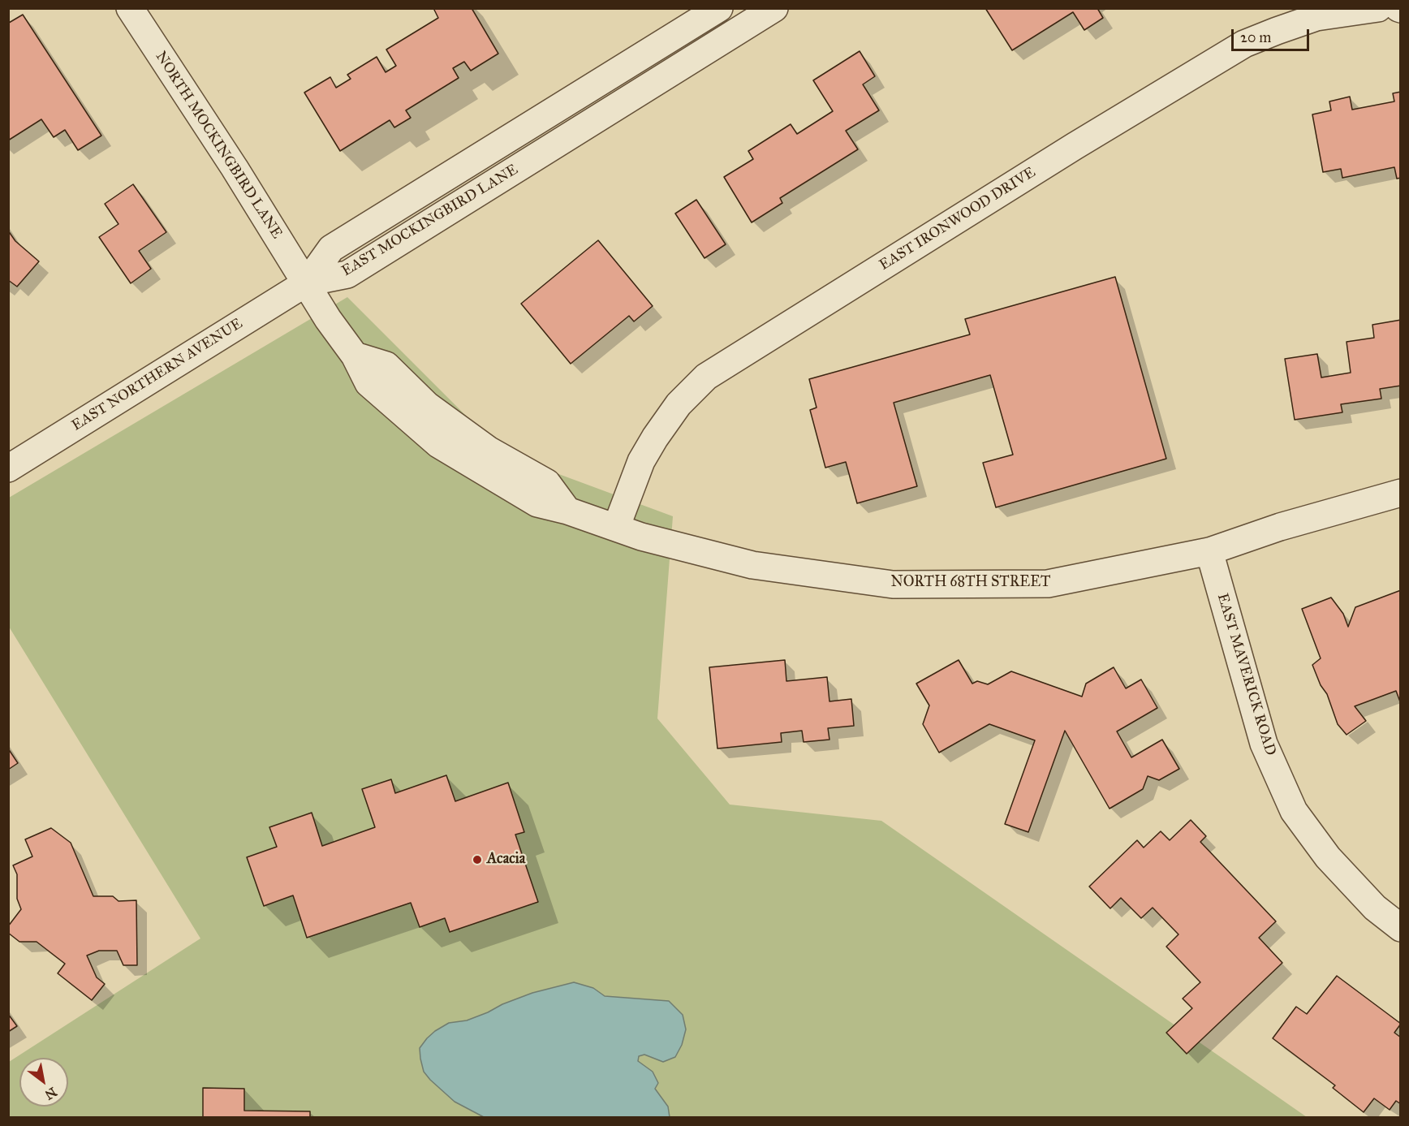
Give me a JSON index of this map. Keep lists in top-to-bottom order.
{
  "streets": {
    "street": [
      "NORTH MOCKINGBIRD LANE",
      "EAST IRONWOOD DRIVE",
      "EAST MOCKINGBIRD LANE",
      "EAST NORTHERN AVENUE",
      "NORTH 68TH STREET",
      "EAST MAVERICK ROAD"
    ]
  },
  "crossings": [
    ["NORTH MOCKINGBIRD LANE", "EAST MOCKINGBIRD LANE"],
    ["NORTH MOCKINGBIRD LANE", "EAST NORTHERN AVENUE"],
    ["NORTH MOCKINGBIRD LANE", "NORTH 68TH STREET"],
    ["EAST IRONWOOD DRIVE", "NORTH 68TH STREET"],
    ["EAST MOCKINGBIRD LANE", "EAST NORTHERN AVENUE"],
    ["EAST MOCKINGBIRD LANE", "NORTH 68TH STREET"],
    ["EAST NORTHERN AVENUE", "NORTH 68TH STREET"],
    ["NORTH 68TH STREET", "EAST MAVERICK ROAD"]
  ],
  "places": ["Acacia"],
  "scale_bar": "20 m",
  "north": "bottom right"
}
